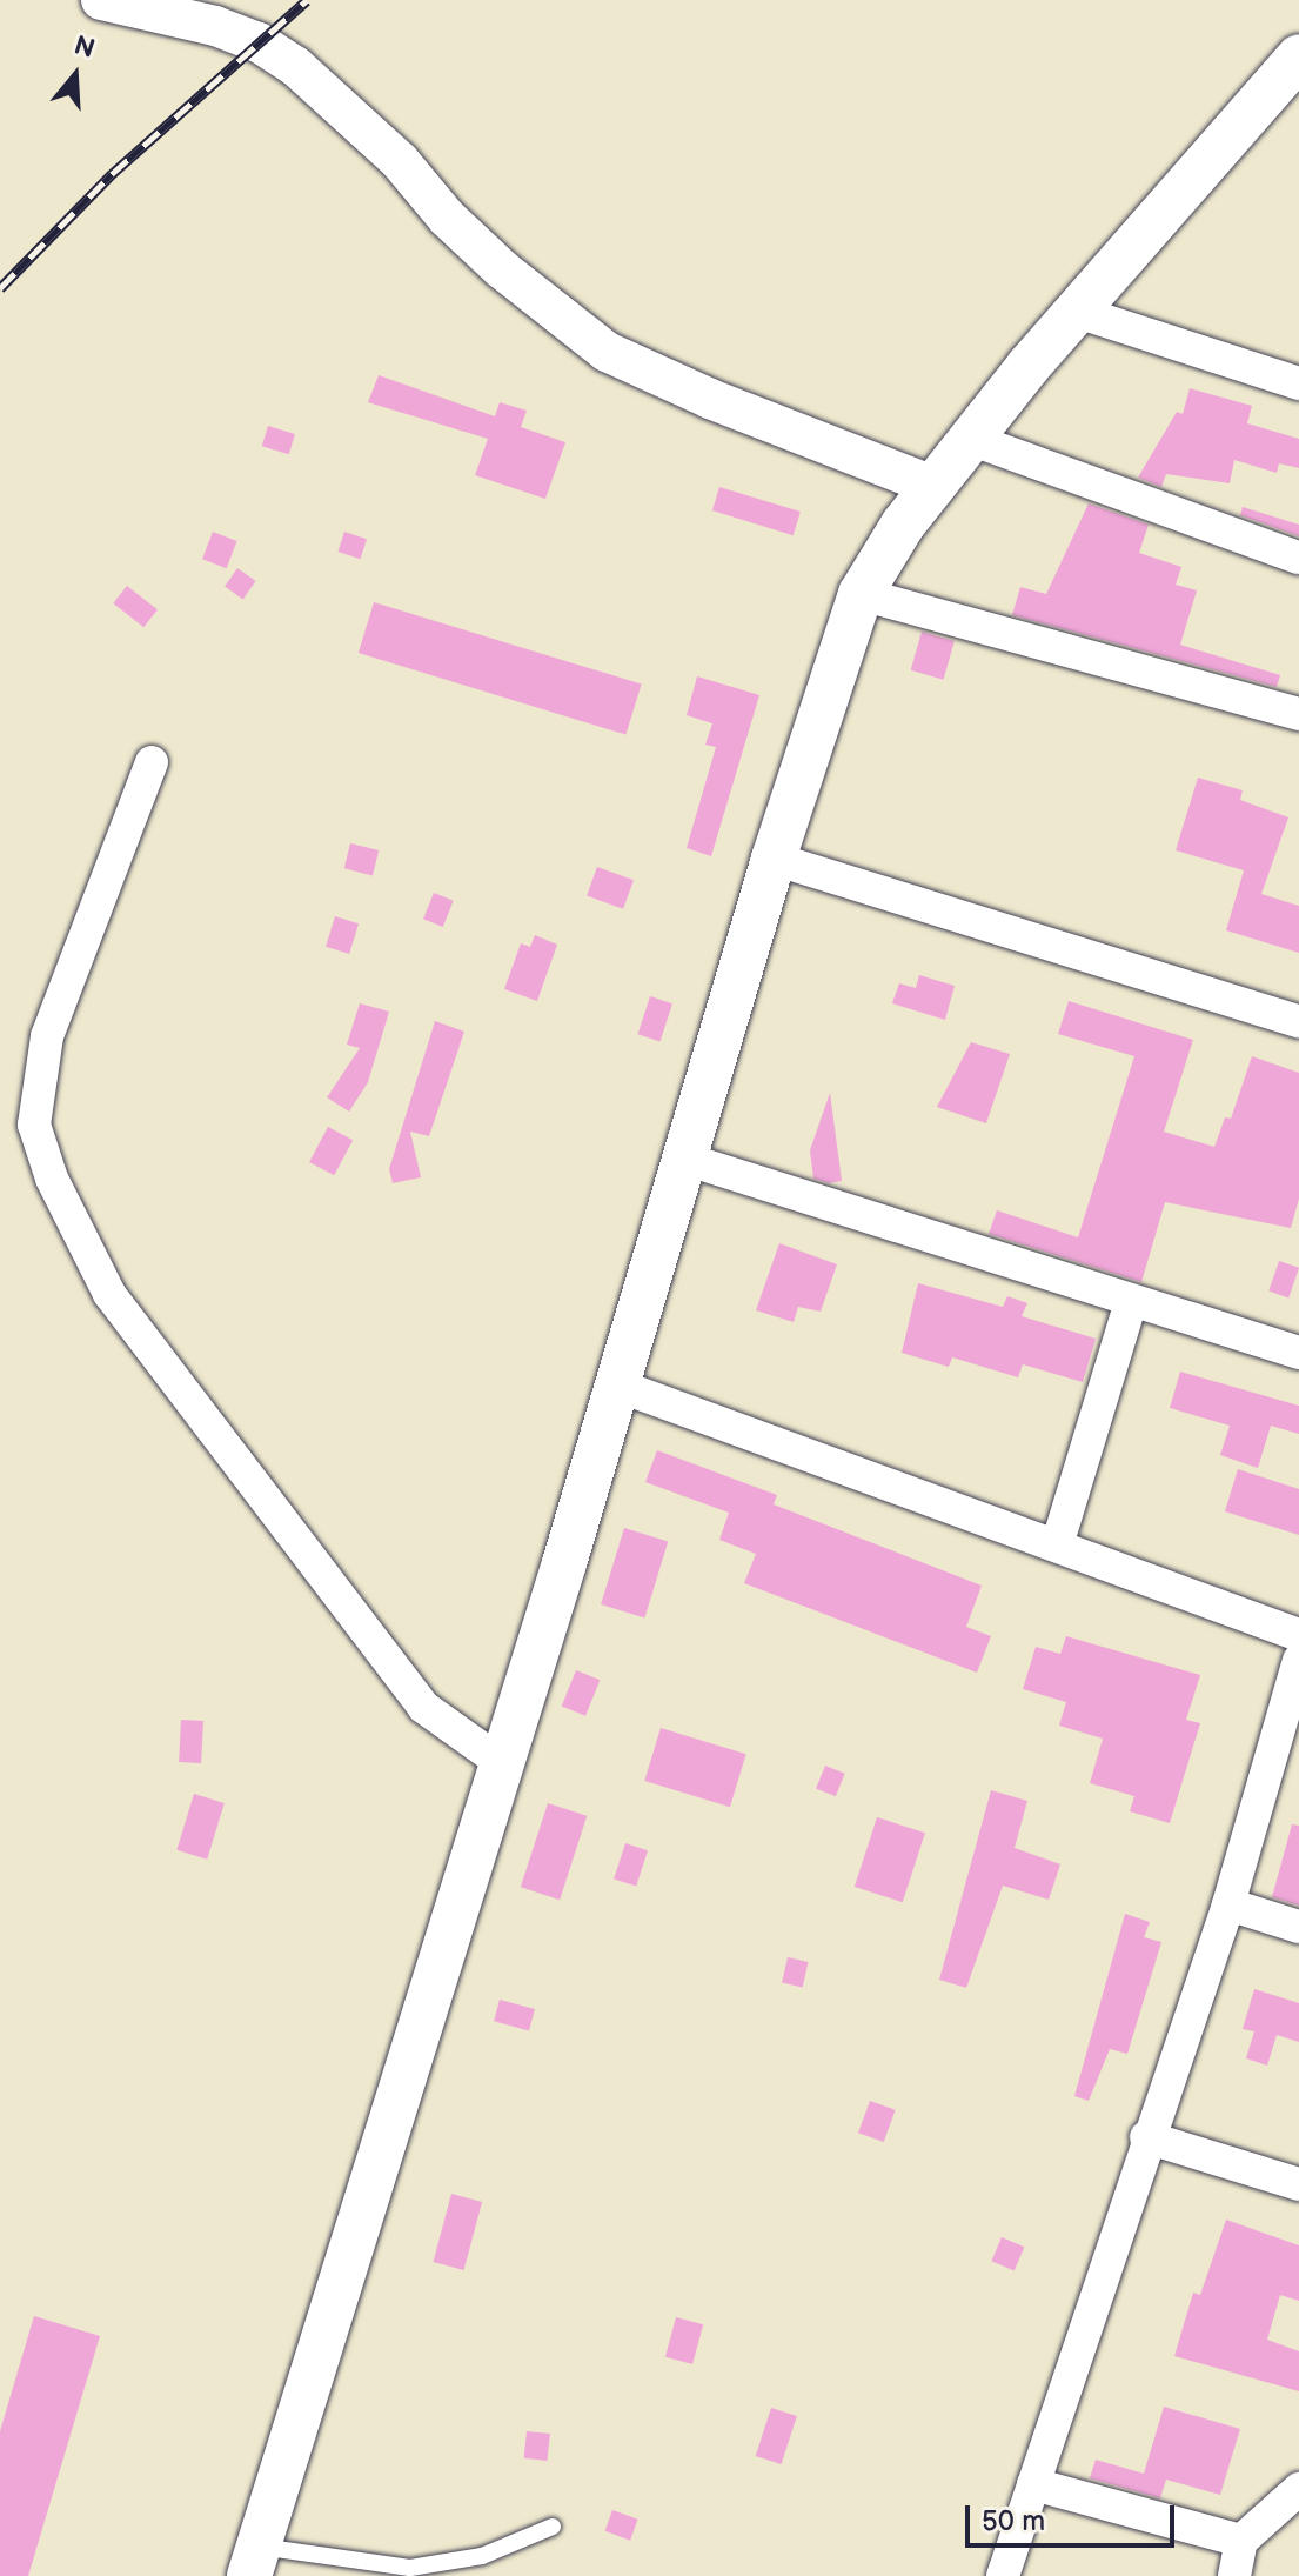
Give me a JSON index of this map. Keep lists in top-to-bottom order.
{
  "scale_bar": "50 m",
  "north": "top"
}
